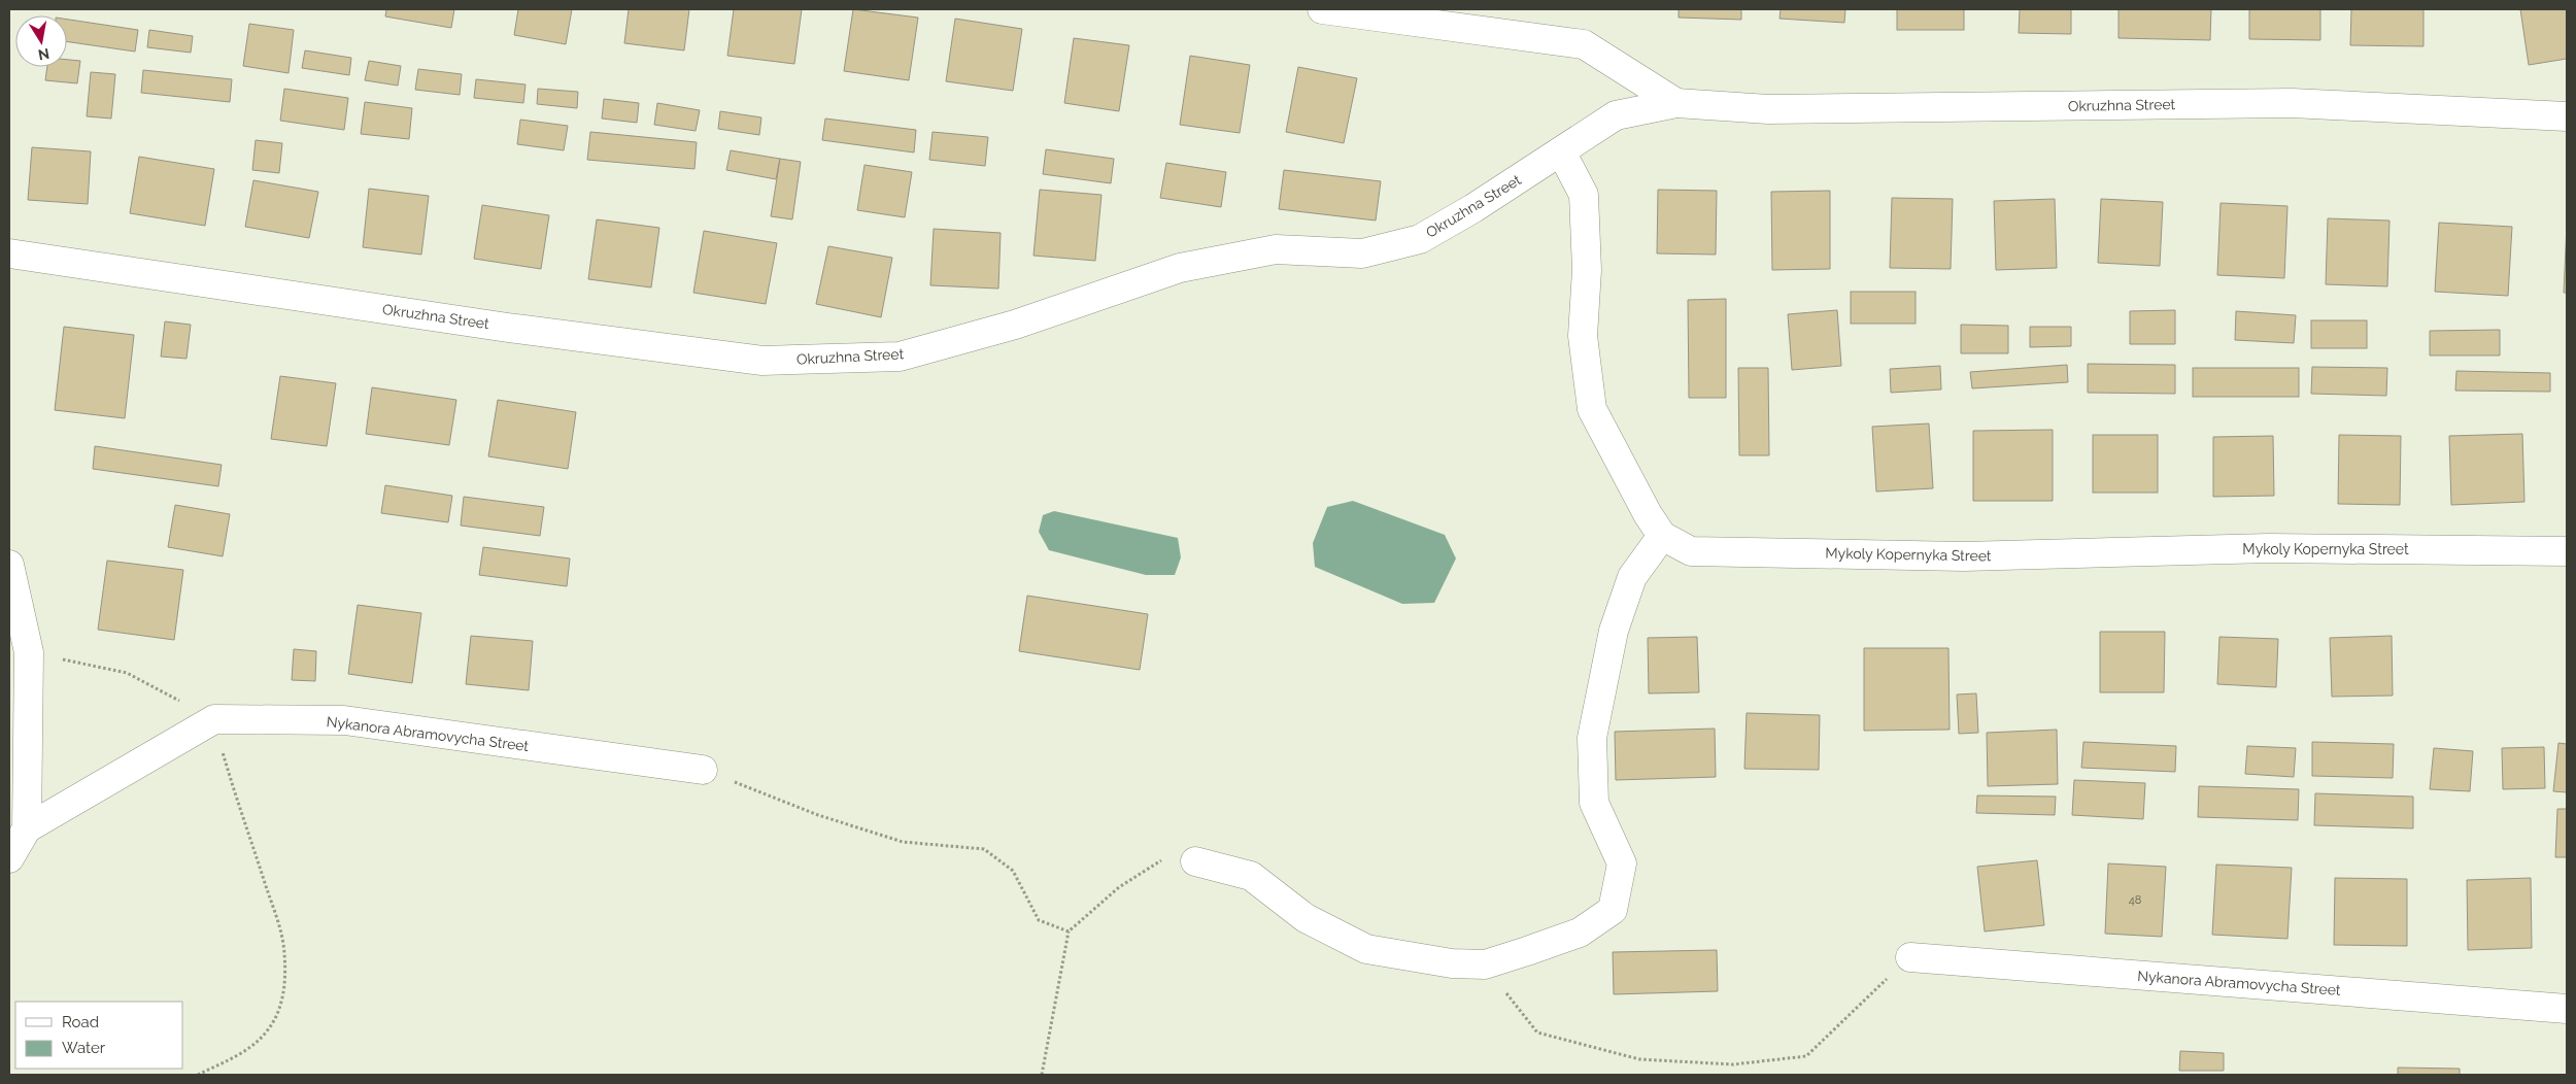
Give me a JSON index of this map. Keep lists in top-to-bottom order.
{
  "streets": {
    "street": ["Okruzhna Street", "Mykoly Kopernyka Street", "Nykanora Abramovycha Street"]
  },
  "crossings": [
    ["Okruzhna Street", "Mykoly Kopernyka Street"]
  ],
  "house_numbers": ["48"],
  "legend": ["Road", "Water"],
  "north": "bottom"
}
